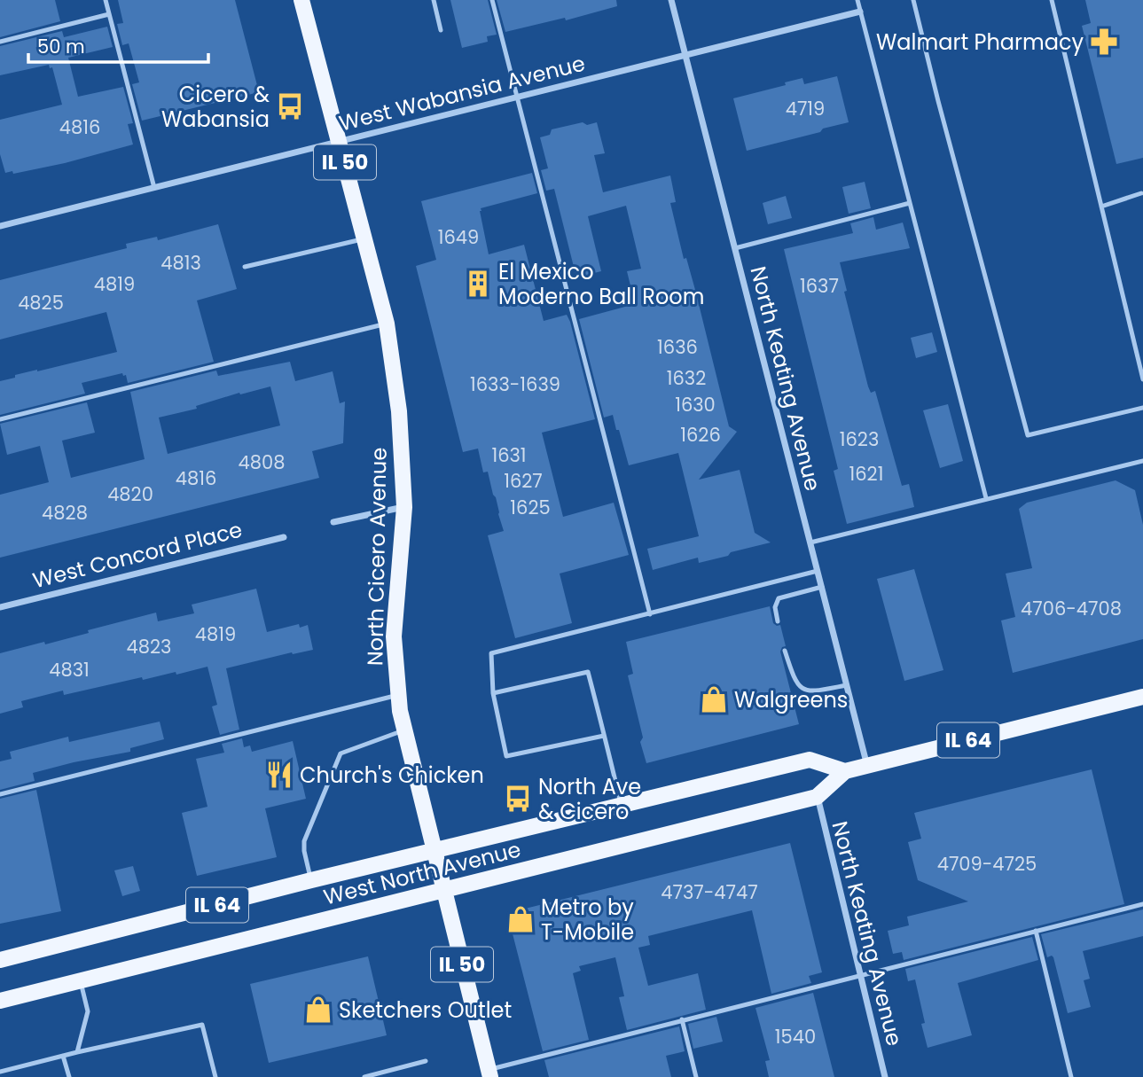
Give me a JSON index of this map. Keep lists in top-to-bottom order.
{
  "streets": {
    "main road": [
      "IL 50",
      "North Cicero Avenue",
      "IL 64",
      "West North Avenue"
    ],
    "street": ["West Wabansia Avenue", "North Keating Avenue", "West Concord Place"]
  },
  "crossings": [
    ["West Wabansia Avenue", "North Keating Avenue"],
    ["West Wabansia Avenue", "North Cicero Avenue"],
    ["North Keating Avenue", "West North Avenue"],
    ["North Cicero Avenue", "West North Avenue"]
  ],
  "places": {
    "pharmacy": ["Walmart Pharmacy"],
    "bus stop": ["Cicero & Wabansia", "North Ave & Cicero"],
    "building": ["El Mexico Moderno Ball Room"],
    "shop": ["Walgreens", "Metro by T-Mobile", "Sketchers Outlet"],
    "restaurant": ["Church's Chicken"]
  },
  "house_numbers": [
    "4719",
    "4816",
    "1649",
    "4813",
    "4819",
    "1637",
    "4825",
    "1636",
    "1632",
    "1633-1639",
    "1630",
    "1626",
    "1623",
    "1631",
    "4808",
    "1621",
    "4816",
    "1627",
    "4820",
    "1625",
    "4828",
    "4706-4708",
    "4819",
    "4823",
    "4831",
    "4709-4725",
    "4737-4747",
    "1540"
  ],
  "scale_bar": "50 m"
}
